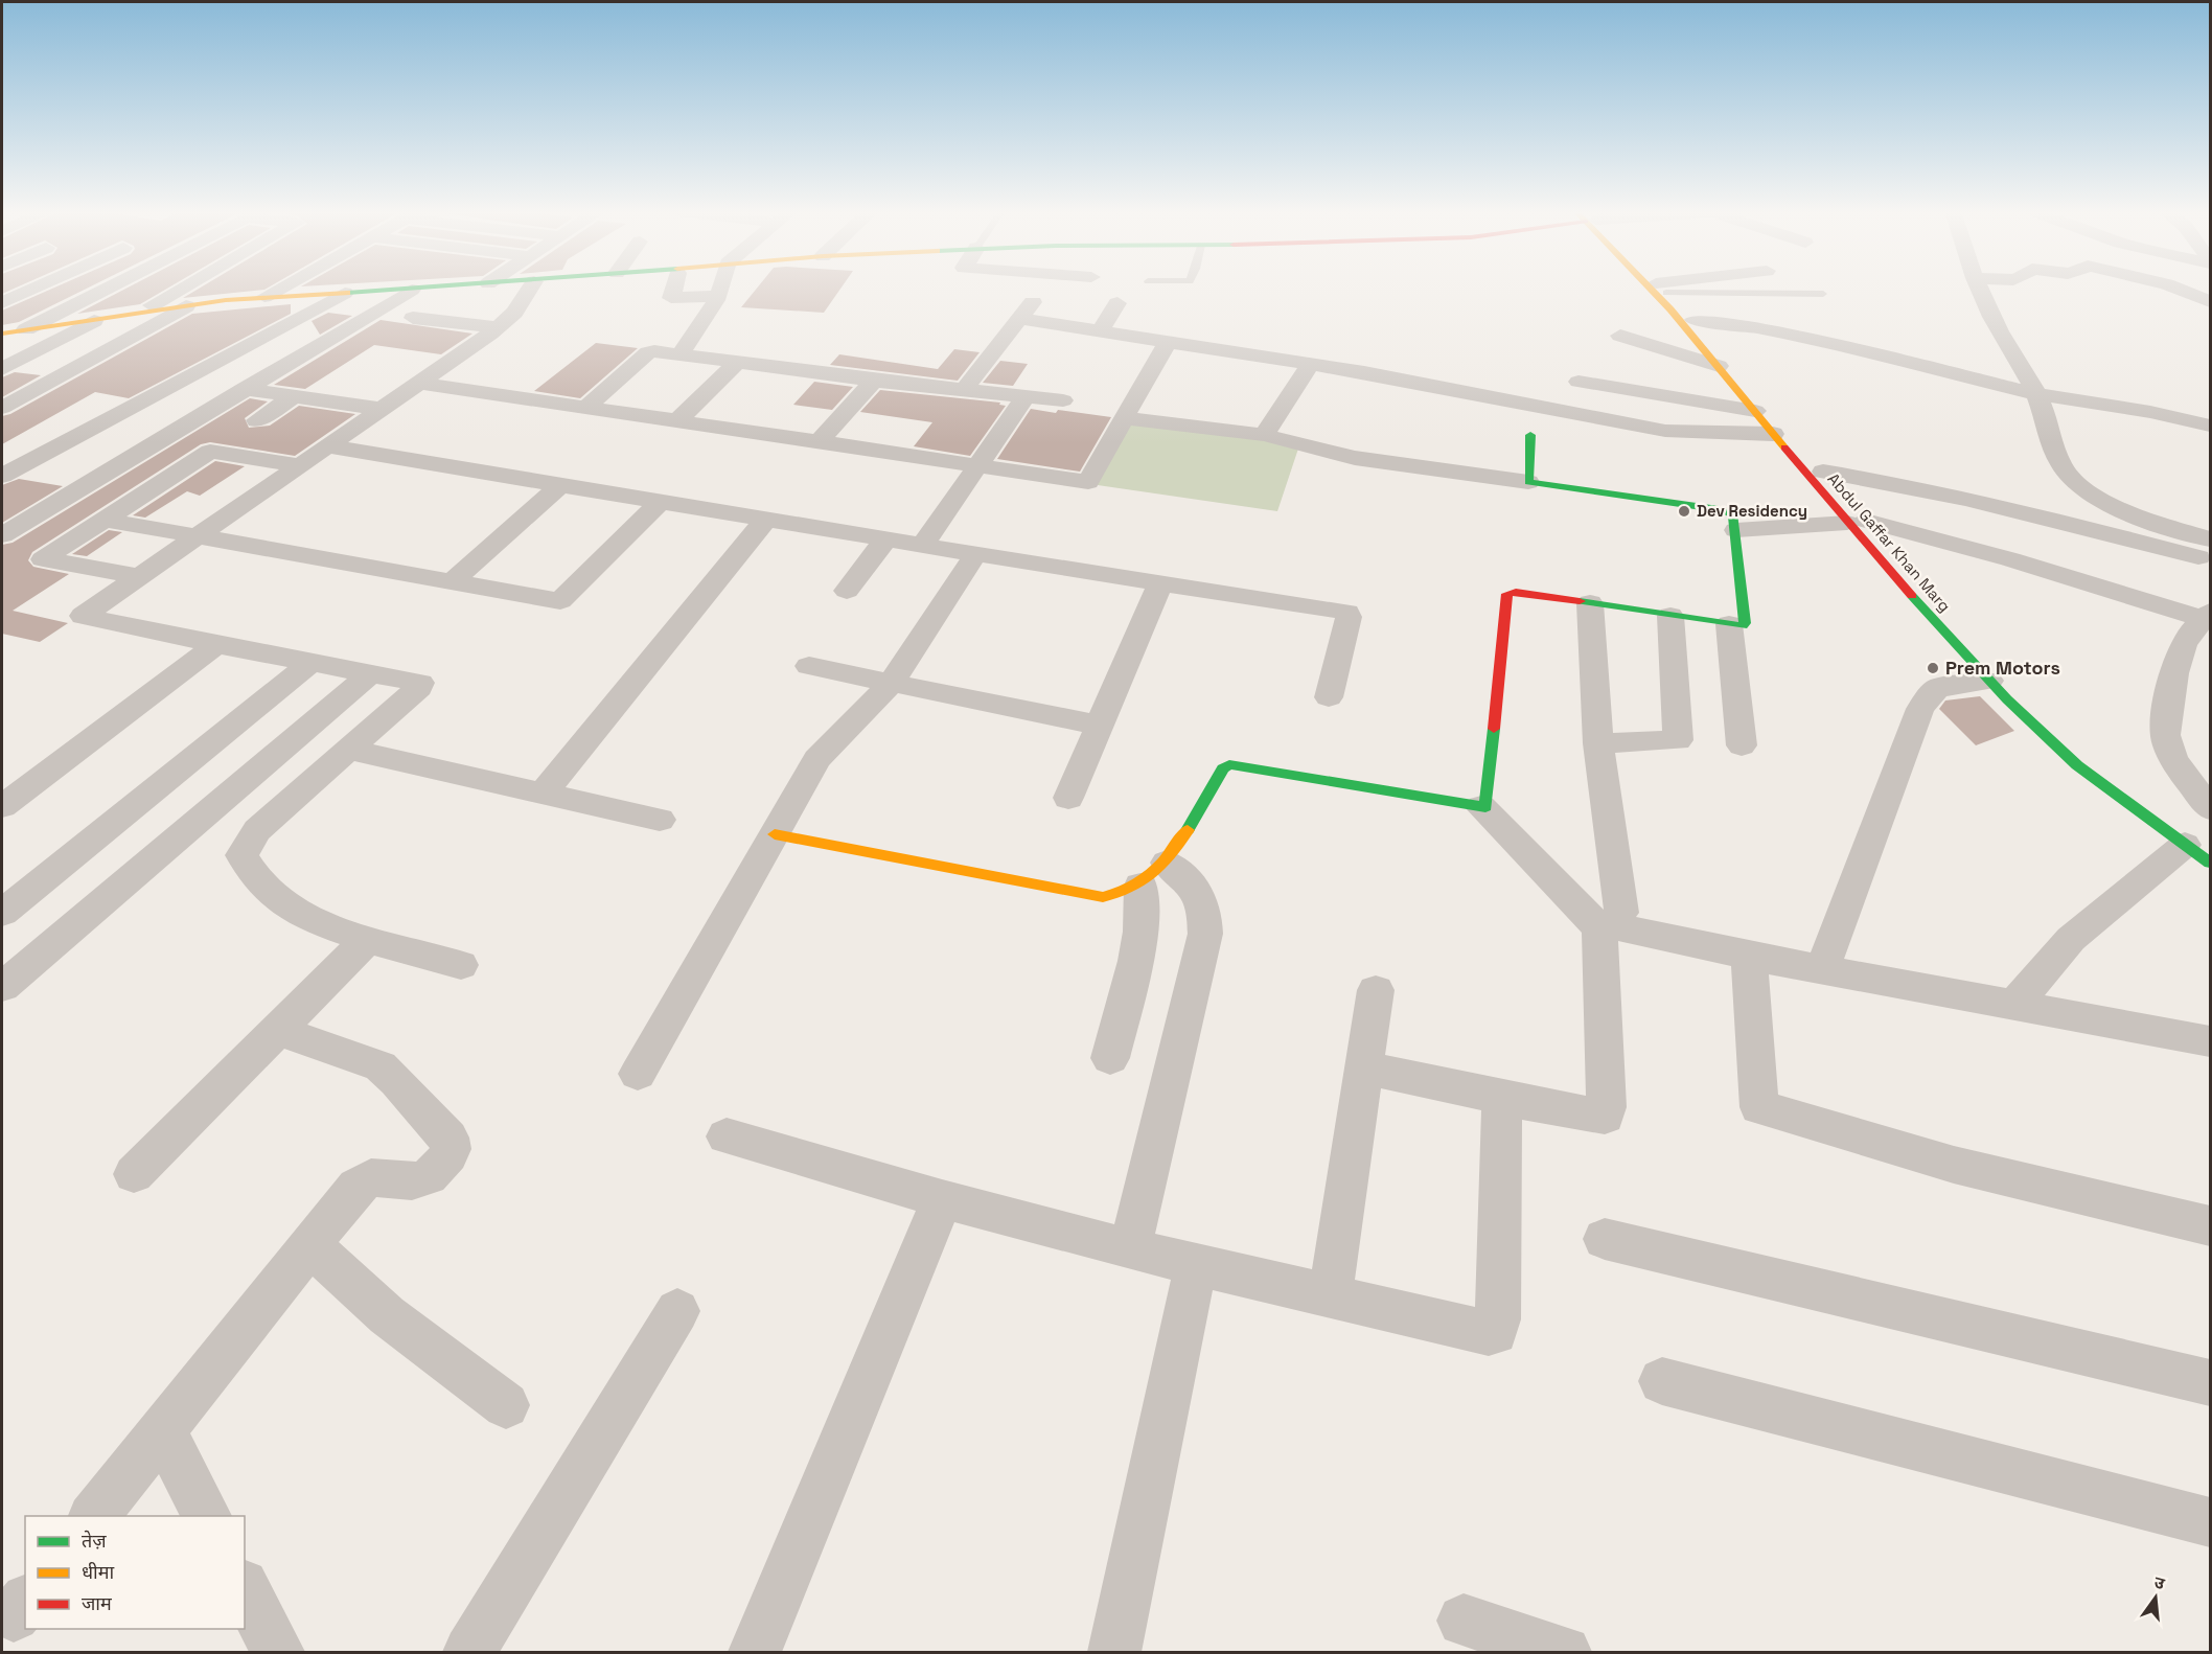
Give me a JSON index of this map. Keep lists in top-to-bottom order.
{
  "streets": {
    "street": ["Abdul Gaffar Khan Marg"]
  },
  "places": ["Dev Residency", "Prem Motors"],
  "legend": ["तेज़", "धीमा", "जाम"],
  "north": "top"
}
